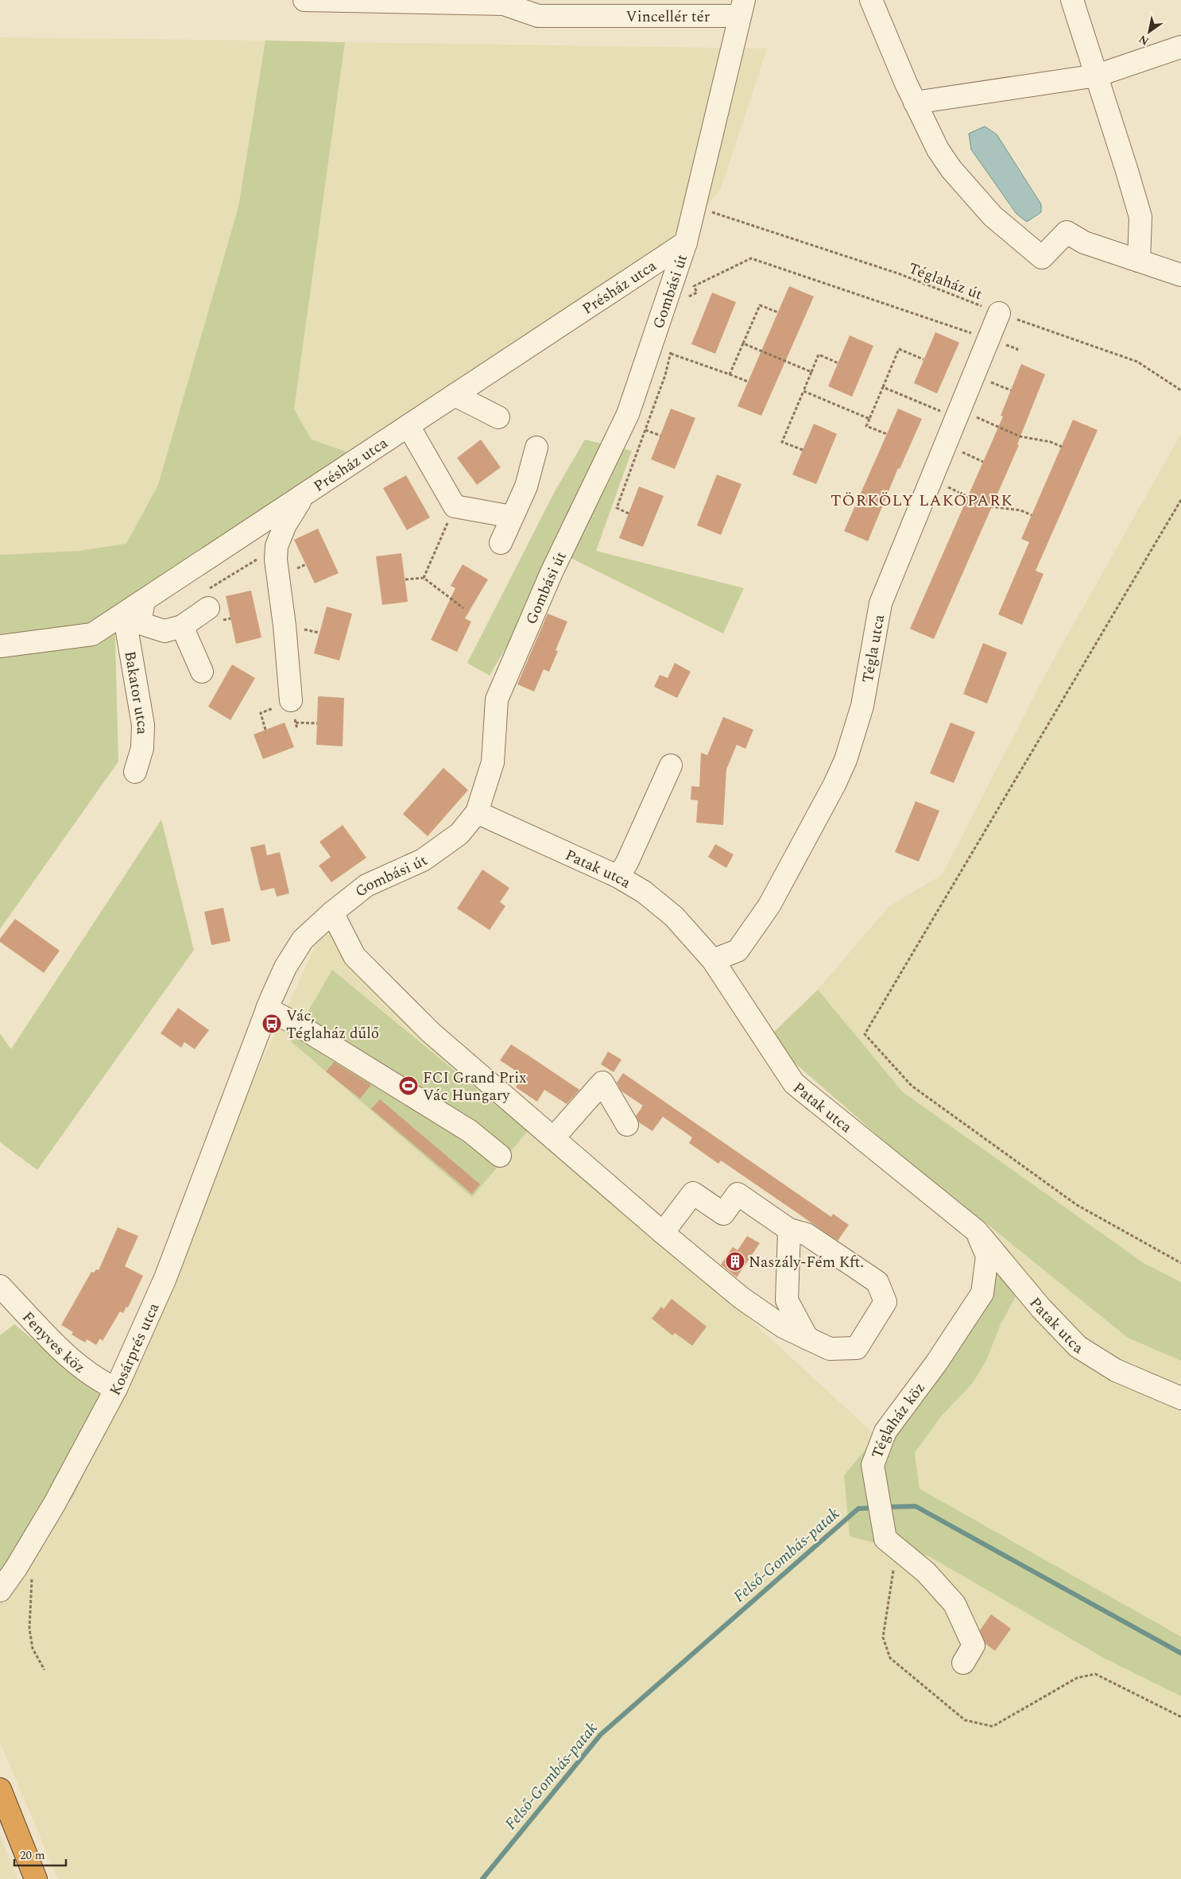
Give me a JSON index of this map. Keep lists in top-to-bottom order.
{
  "streets": {
    "street": [
      "Vincellér tér",
      "Présház utca",
      "Gombási út",
      "Tégla utca",
      "Bakator utca",
      "Patak utca",
      "Fenyves köz",
      "Kosárprés utca",
      "Téglaház köz"
    ],
    "path": ["Téglaház út"]
  },
  "crossings": [
    ["Vincellér tér", "Gombási út"],
    ["Téglaház út", "Gombási út"],
    ["Téglaház út", "Tégla utca"],
    ["Présház utca", "Gombási út"],
    ["Présház utca", "Bakator utca"],
    ["Gombási út", "Patak utca"],
    ["Gombási út", "Kosárprés utca"],
    ["Tégla utca", "Patak utca"],
    ["Patak utca", "Téglaház köz"],
    ["Fenyves köz", "Kosárprés utca"]
  ],
  "districts": ["TÖRKÖLY LAKÓPARK"],
  "water": ["Felső-Gombás-patak"],
  "places": {
    "bus stop": ["Vác, Téglaház dűlő"],
    "sports": ["FCI Grand Prix Vác Hungary"],
    "building": ["Naszály-Fém Kft."]
  },
  "scale_bar": "20 m",
  "north": "bottom left"
}
